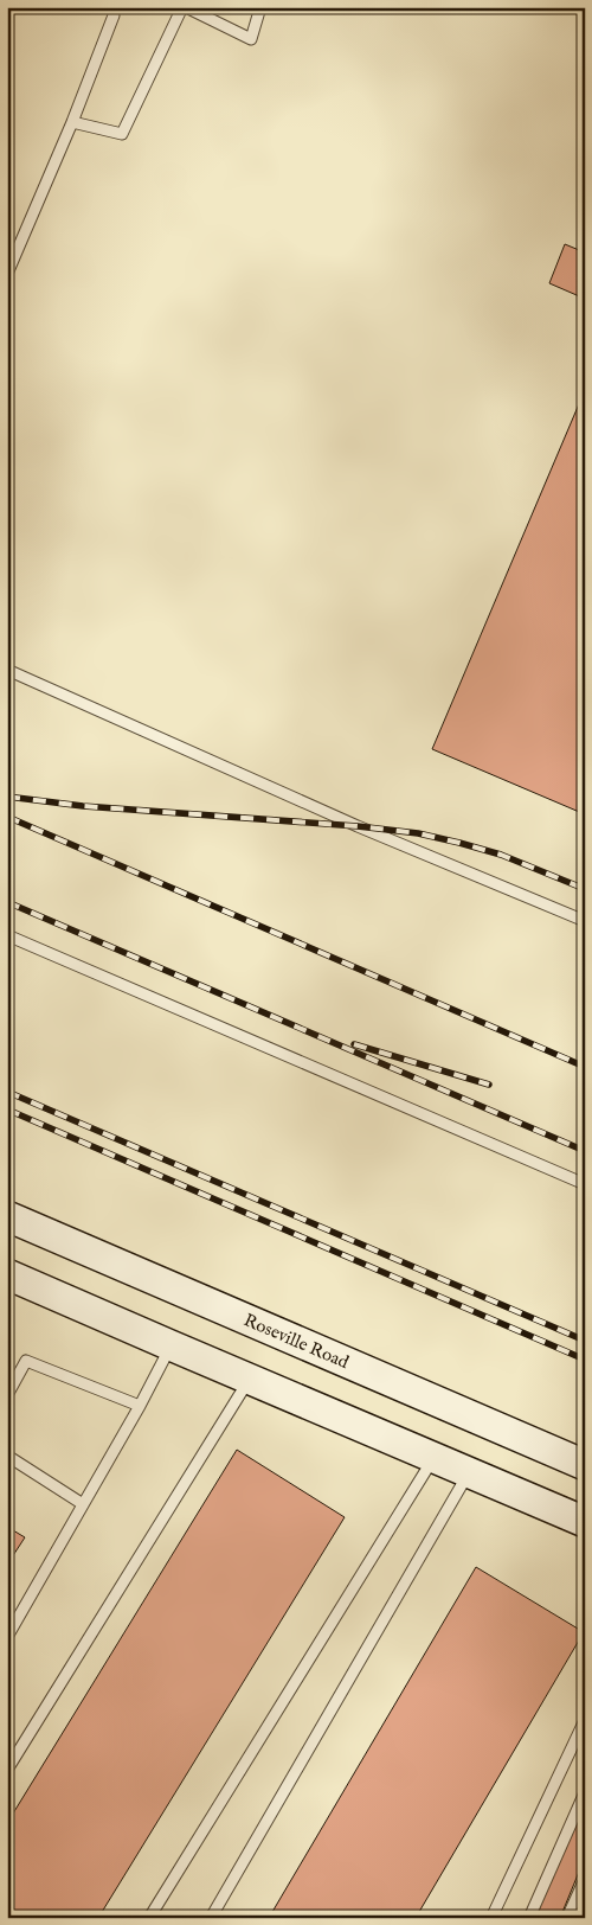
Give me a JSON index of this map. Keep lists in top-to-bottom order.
{
  "streets": {
    "main road": ["Roseville Road"]
  }
}
